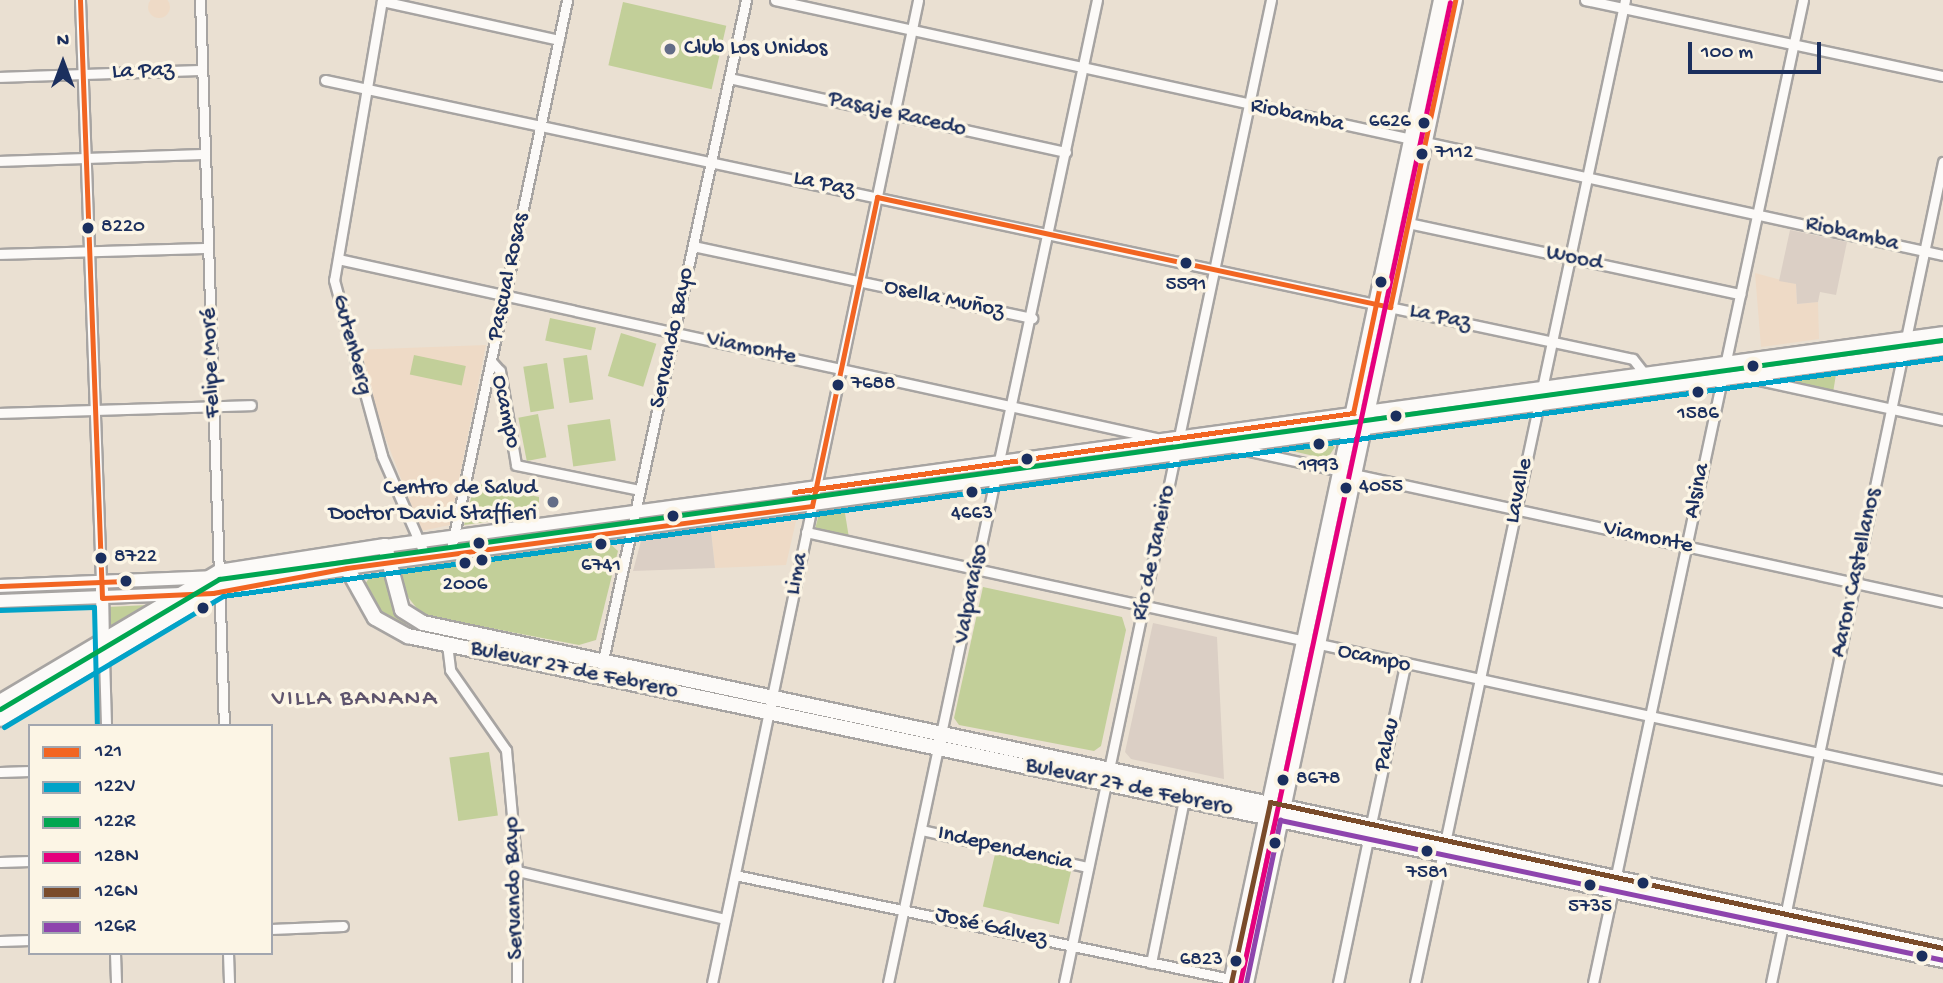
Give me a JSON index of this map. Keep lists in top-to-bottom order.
{
  "streets": {
    "main road": ["Bulevar 27 de Febrero"],
    "street": [
      "La Paz",
      "Pasaje Racedo",
      "Riobamba",
      "Wood",
      "Pascual Rosas",
      "Osella Muñoz",
      "Servando Bayo",
      "Gutenberg",
      "Viamonte",
      "Felipe Moré",
      "Ocampo",
      "Lavalle",
      "Alsina",
      "Río de Janeiro",
      "Aaron Castellanos",
      "Lima",
      "Valparaíso",
      "Palau",
      "Independencia",
      "José Gálvez"
    ]
  },
  "crossings": [
    ["La Paz", "Pascual Rosas"],
    ["La Paz", "Servando Bayo"],
    ["La Paz", "Gutenberg"],
    ["La Paz", "Felipe Moré"],
    ["La Paz", "Lavalle"],
    ["La Paz", "Río de Janeiro"],
    ["La Paz", "Lima"],
    ["La Paz", "Valparaíso"],
    ["Pasaje Racedo", "Servando Bayo"],
    ["Pasaje Racedo", "Lima"],
    ["Pasaje Racedo", "Valparaíso"],
    ["Riobamba", "Lavalle"],
    ["Riobamba", "Alsina"],
    ["Riobamba", "Río de Janeiro"],
    ["Riobamba", "Aaron Castellanos"],
    ["Riobamba", "Lima"],
    ["Riobamba", "Valparaíso"],
    ["Wood", "Lavalle"],
    ["Wood", "Alsina"],
    ["Pascual Rosas", "Viamonte"],
    ["Pascual Rosas", "Ocampo"],
    ["Osella Muñoz", "Servando Bayo"],
    ["Osella Muñoz", "Lima"],
    ["Osella Muñoz", "Valparaíso"],
    ["Servando Bayo", "Viamonte"],
    ["Servando Bayo", "Ocampo"],
    ["Servando Bayo", "Bulevar 27 de Febrero"],
    ["Gutenberg", "Viamonte"],
    ["Viamonte", "Lavalle"],
    ["Viamonte", "Alsina"],
    ["Viamonte", "Aaron Castellanos"],
    ["Viamonte", "Lima"],
    ["Viamonte", "Valparaíso"],
    ["Ocampo", "Lavalle"],
    ["Ocampo", "Alsina"],
    ["Ocampo", "Río de Janeiro"],
    ["Ocampo", "Aaron Castellanos"],
    ["Ocampo", "Lima"],
    ["Ocampo", "Valparaíso"],
    ["Ocampo", "Palau"],
    ["Lavalle", "Bulevar 27 de Febrero"],
    ["Alsina", "Bulevar 27 de Febrero"],
    ["Río de Janeiro", "Bulevar 27 de Febrero"],
    ["Río de Janeiro", "Independencia"],
    ["Río de Janeiro", "José Gálvez"],
    ["Aaron Castellanos", "Bulevar 27 de Febrero"],
    ["Lima", "Bulevar 27 de Febrero"],
    ["Lima", "José Gálvez"],
    ["Valparaíso", "Bulevar 27 de Febrero"],
    ["Valparaíso", "Independencia"],
    ["Valparaíso", "José Gálvez"],
    ["Bulevar 27 de Febrero", "Palau"]
  ],
  "districts": ["VILLA BANANA"],
  "places": [
    "Club Los Unidos",
    "6626",
    "7112",
    "8220",
    "5591",
    "7688",
    "1586",
    "1993",
    "4055",
    "4663",
    "Centro de Salud Doctor David Staffieri",
    "6741",
    "8722",
    "2006",
    "8678",
    "7581",
    "5735",
    "6823"
  ],
  "lines": [
    "transit line 121",
    "transit line 128N",
    "transit line 122R",
    "transit line 122V",
    "transit line 126N",
    "transit line 126R"
  ],
  "legend": [
    "121",
    "122V",
    "122R",
    "128N",
    "126N",
    "126R"
  ],
  "scale_bar": "100 m",
  "north": "top"
}
